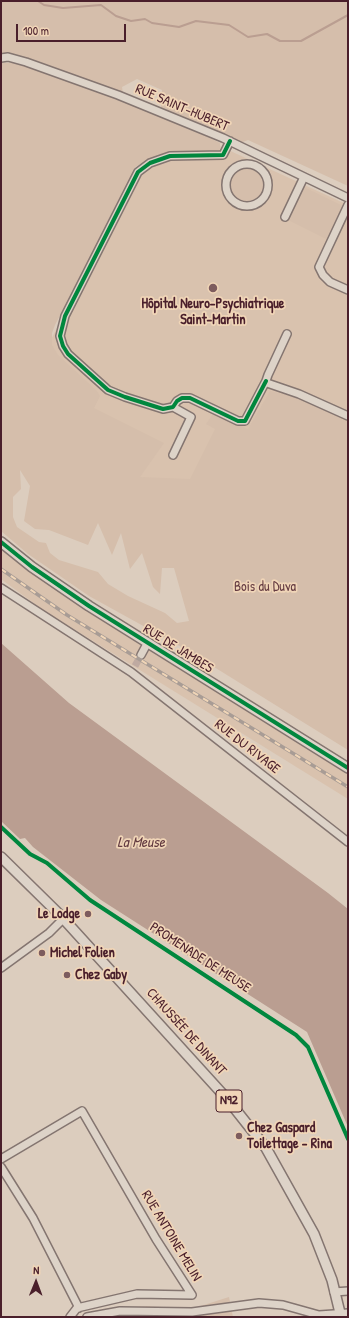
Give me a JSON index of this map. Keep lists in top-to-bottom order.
{
  "streets": {
    "main road": ["RUE DE JAMBES", "CHAUSSÉE DE DINANT", "N92"],
    "street": ["RUE SAINT-HUBERT", "RUE DU RIVAGE", "RUE ANTOINE MELIN"],
    "cycle path": ["PROMENADE DE MEUSE"]
  },
  "water": ["La Meuse"],
  "parks": ["Bois du Duva"],
  "places": [
    "Hôpital Neuro-Psychiatrique Saint-Martin",
    "Le Lodge",
    "Michel Folien",
    "Chez Gaby",
    "Chez Gaspard Toilettage - Rina"
  ],
  "scale_bar": "100 m",
  "north": "top"
}
